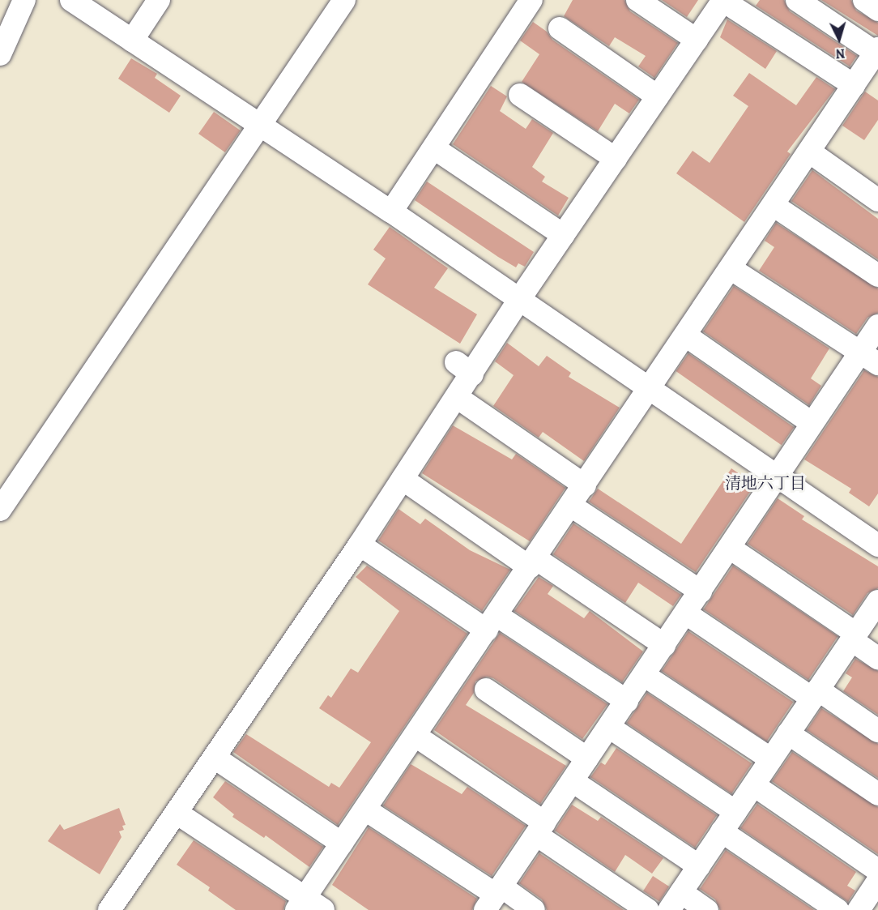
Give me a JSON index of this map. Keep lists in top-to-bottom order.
{
  "districts": ["清地六丁目"],
  "north": "bottom"
}
